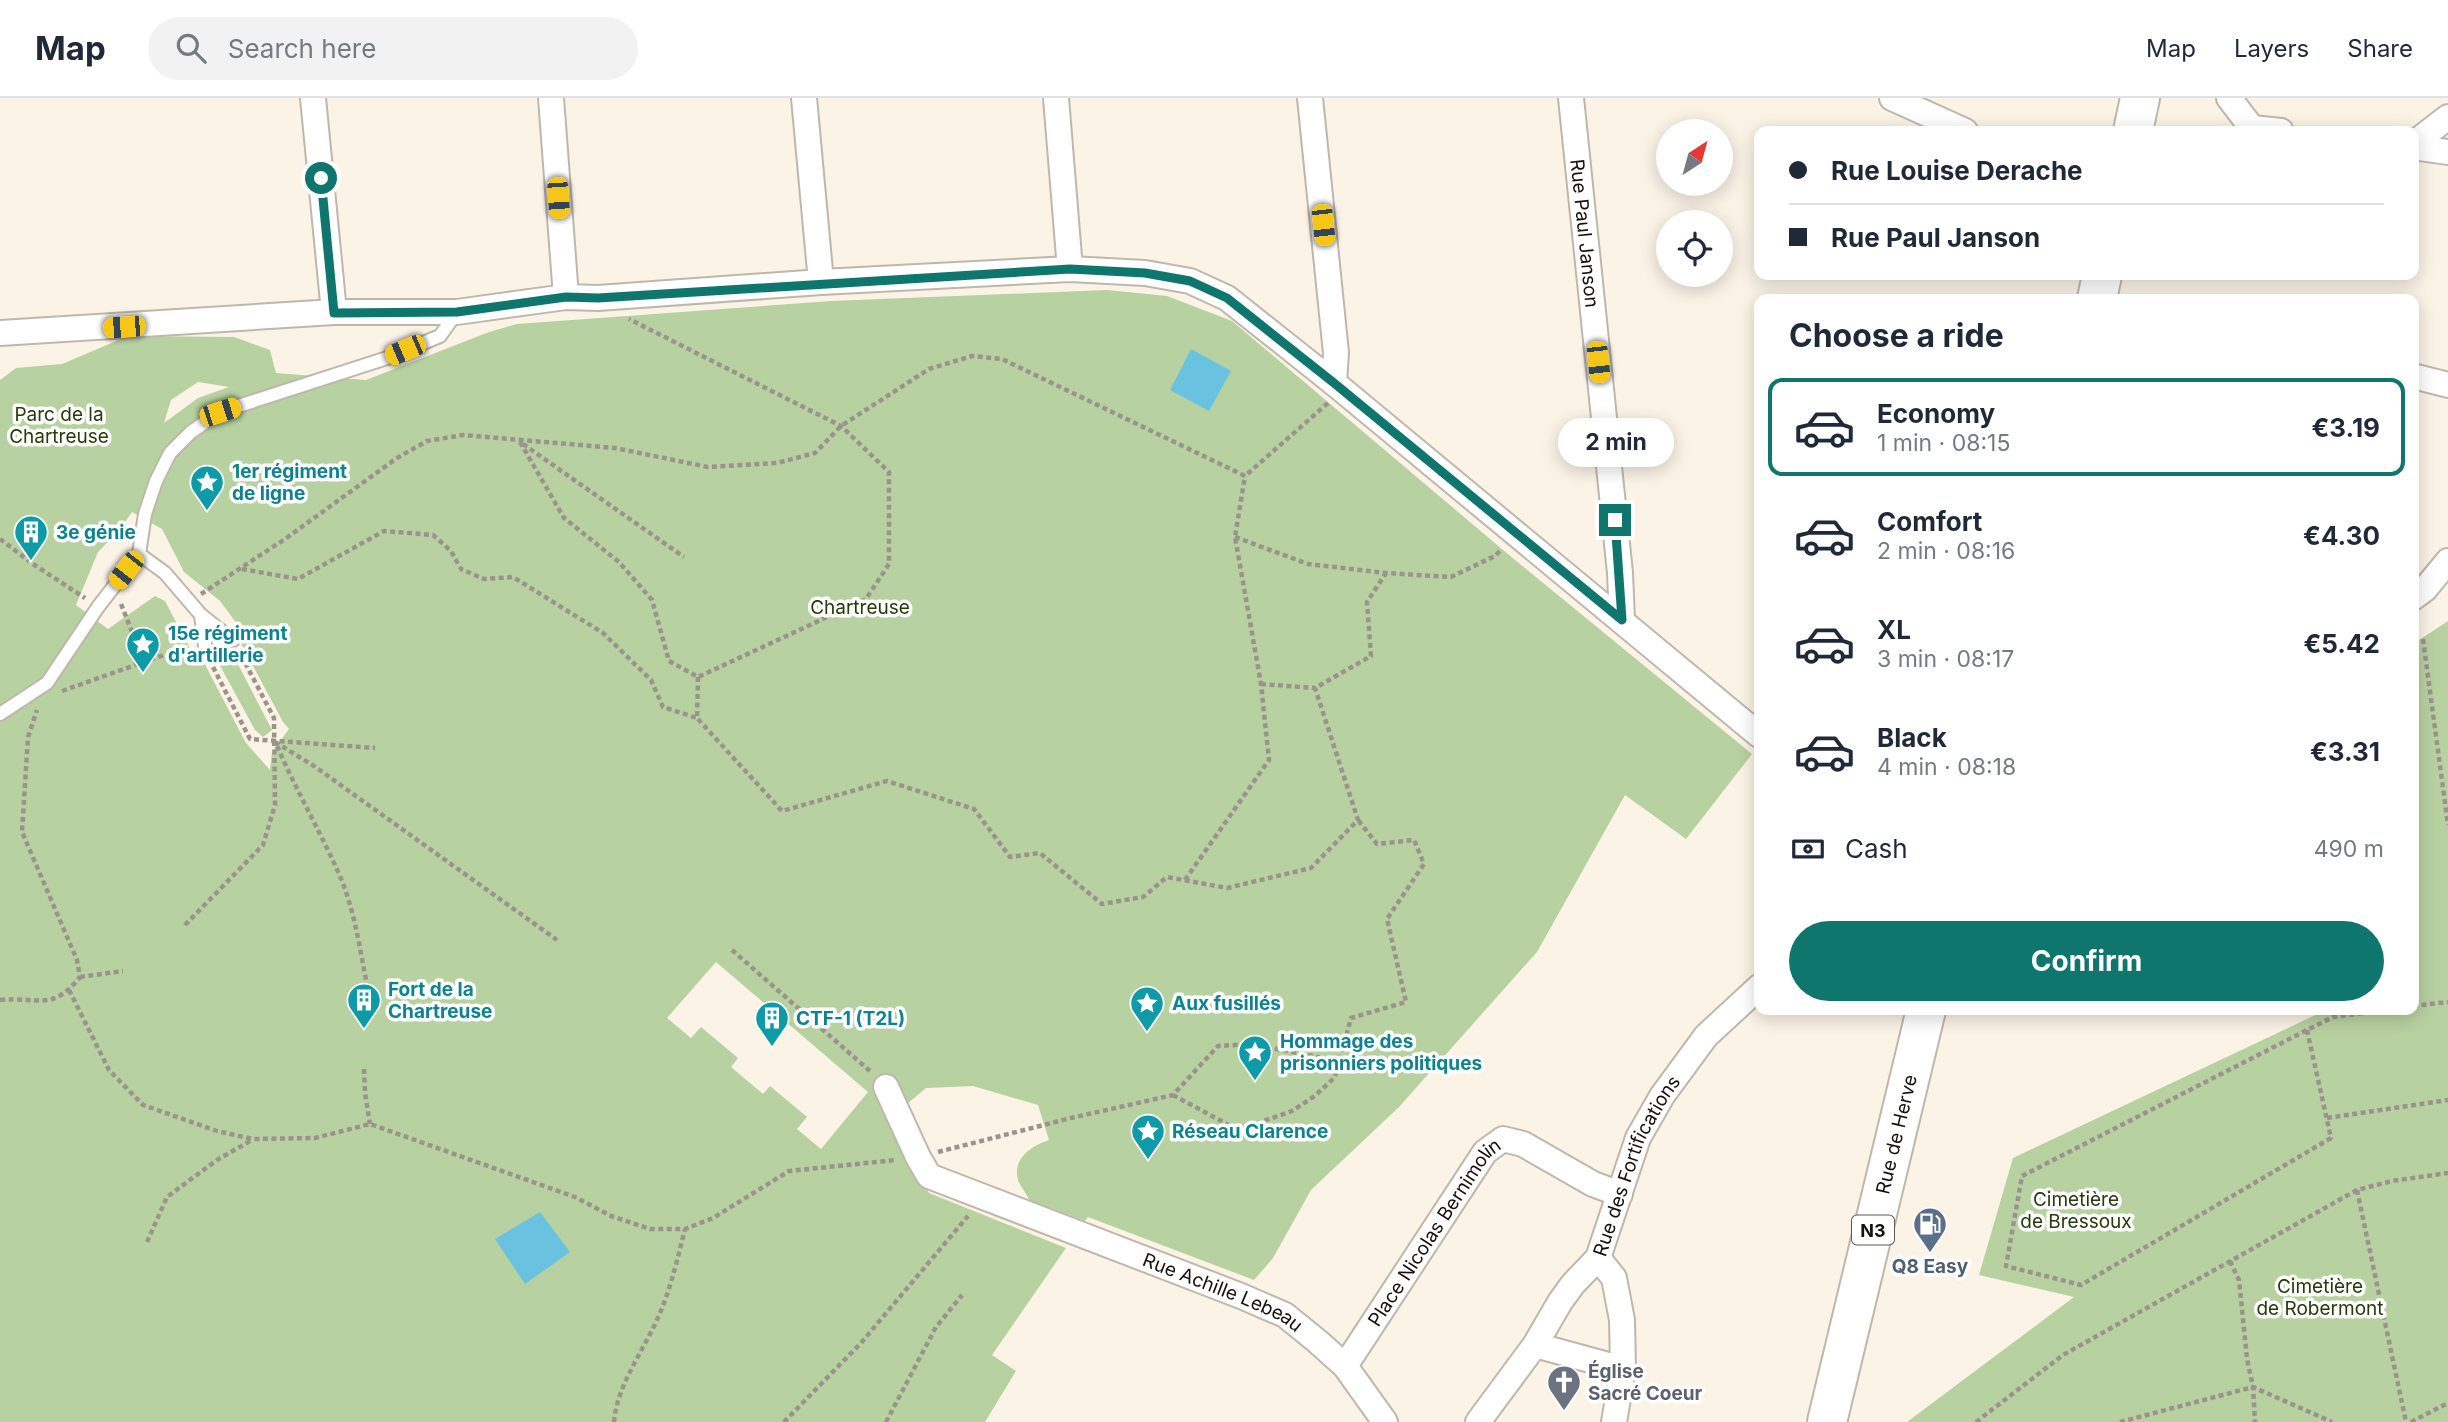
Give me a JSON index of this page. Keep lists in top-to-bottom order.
{
  "streets": {
    "main road": ["Rue de Herve", "N3"],
    "street": [
      "Rue Paul Janson",
      "Rue des Fortifications",
      "Place Nicolas Bernimolin",
      "Rue Achille Lebeau"
    ]
  },
  "crossings": [
    ["Rue des Fortifications", "Place Nicolas Bernimolin"],
    ["Place Nicolas Bernimolin", "Rue Achille Lebeau"]
  ],
  "parks": [
    "Parc de la Chartreuse",
    "Chartreuse",
    "Cimetière de Bressoux",
    "Cimetière de Robermont"
  ],
  "places": {
    "place": [
      "1er régiment de ligne",
      "15e régiment d'artillerie",
      "Aux fusillés",
      "Hommage des prisonniers politiques",
      "Réseau Clarence"
    ],
    "building": ["3e génie", "Fort de la Chartreuse", "CTF-1 (T2L)"],
    "fuel station": ["Q8 Easy"],
    "church": ["Église Sacré Coeur"]
  },
  "north": "top right",
  "page": {
    "header": "Map",
    "search": "Search here",
    "nav": ["Map", "Layers", "Share"],
    "banner": ["Rue Louise Derache", "Rue Paul Janson"],
    "heading": "Choose a ride",
    "list": [
      {
        "name": "Economy",
        "note": "1 min · 08:15",
        "value": "€3.19"
      },
      {
        "name": "Comfort",
        "note": "2 min · 08:16",
        "value": "€4.30"
      },
      {
        "name": "XL",
        "note": "3 min · 08:17",
        "value": "€5.42"
      },
      {
        "name": "Black",
        "note": "4 min · 08:18",
        "value": "€3.31"
      }
    ],
    "bubble": "2 min",
    "pay": ["Cash", "490 m"],
    "buttons": "Confirm"
  }
}
